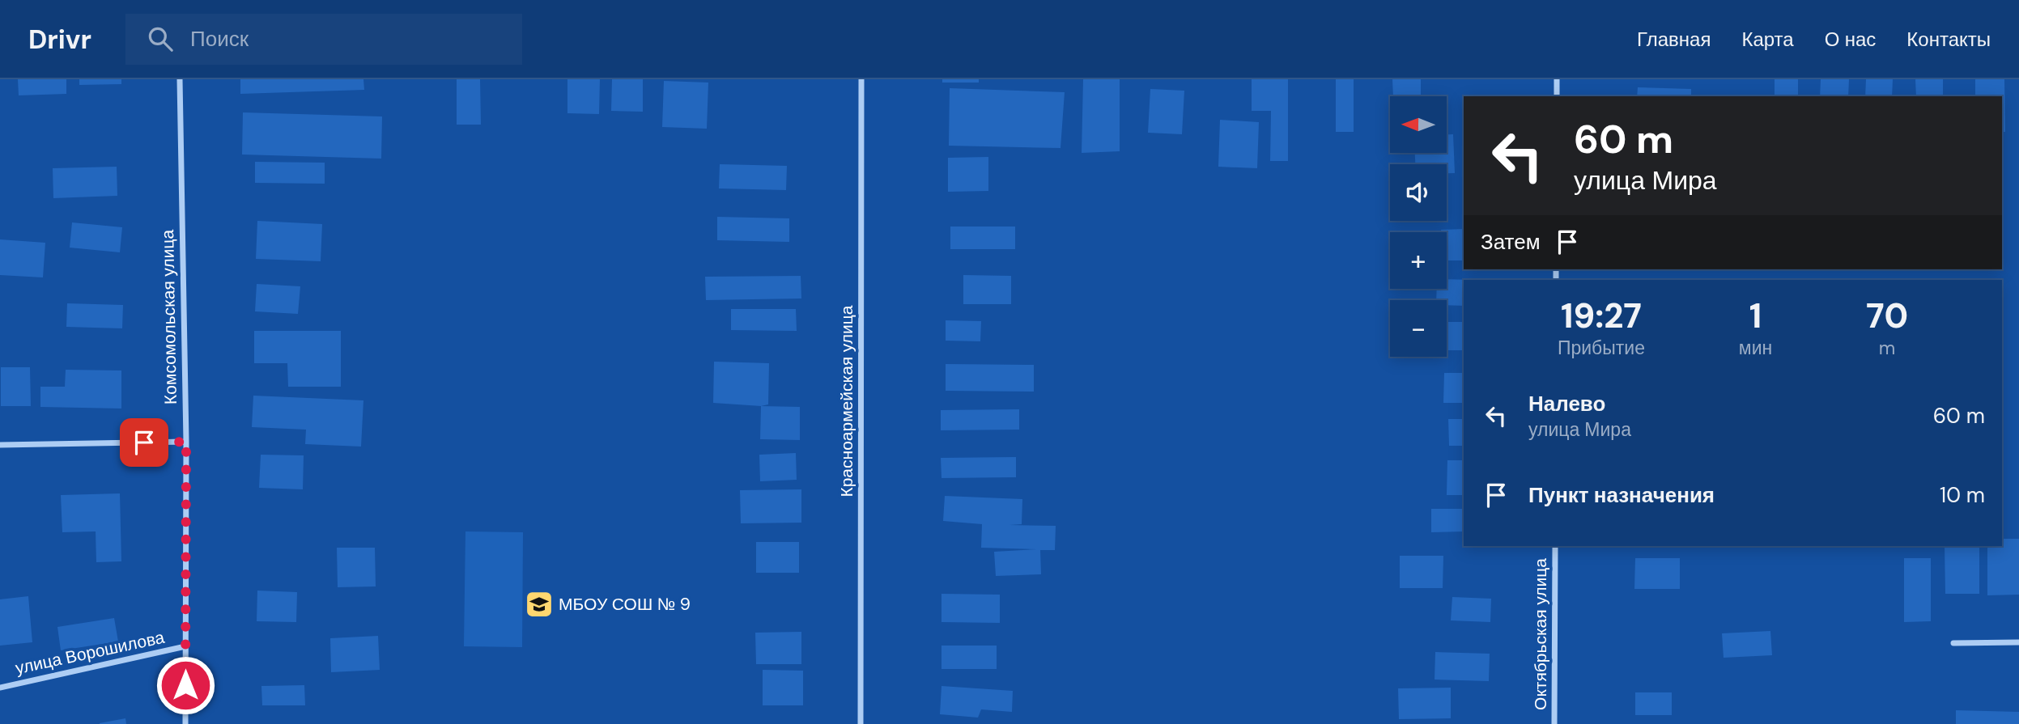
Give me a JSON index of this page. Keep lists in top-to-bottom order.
{
  "streets": {
    "street": [
      "Комсомольская улица",
      "Красноармейская улица",
      "Октябрьская улица",
      "улица Ворошилова"
    ]
  },
  "crossings": [
    ["Комсомольская улица", "улица Ворошилова"]
  ],
  "places": {
    "school or university": ["МБОУ СОШ № 9"]
  },
  "north": "left",
  "page": {
    "header": "Drivr",
    "search": "Поиск",
    "nav": [
      "Главная",
      "Карта",
      "О нас",
      "Контакты"
    ],
    "map_buttons": ["+", "−"],
    "turn": ["60 m", "улица Мира"],
    "then": "Затем",
    "eta": [
      "19:27",
      "Прибытие",
      "1",
      "мин",
      "70",
      "m"
    ],
    "list": [
      {
        "name": "Налево",
        "note": "улица Мира",
        "value": "60 m"
      },
      {
        "name": "Пункт назначения",
        "value": "10 m"
      }
    ]
  }
}
